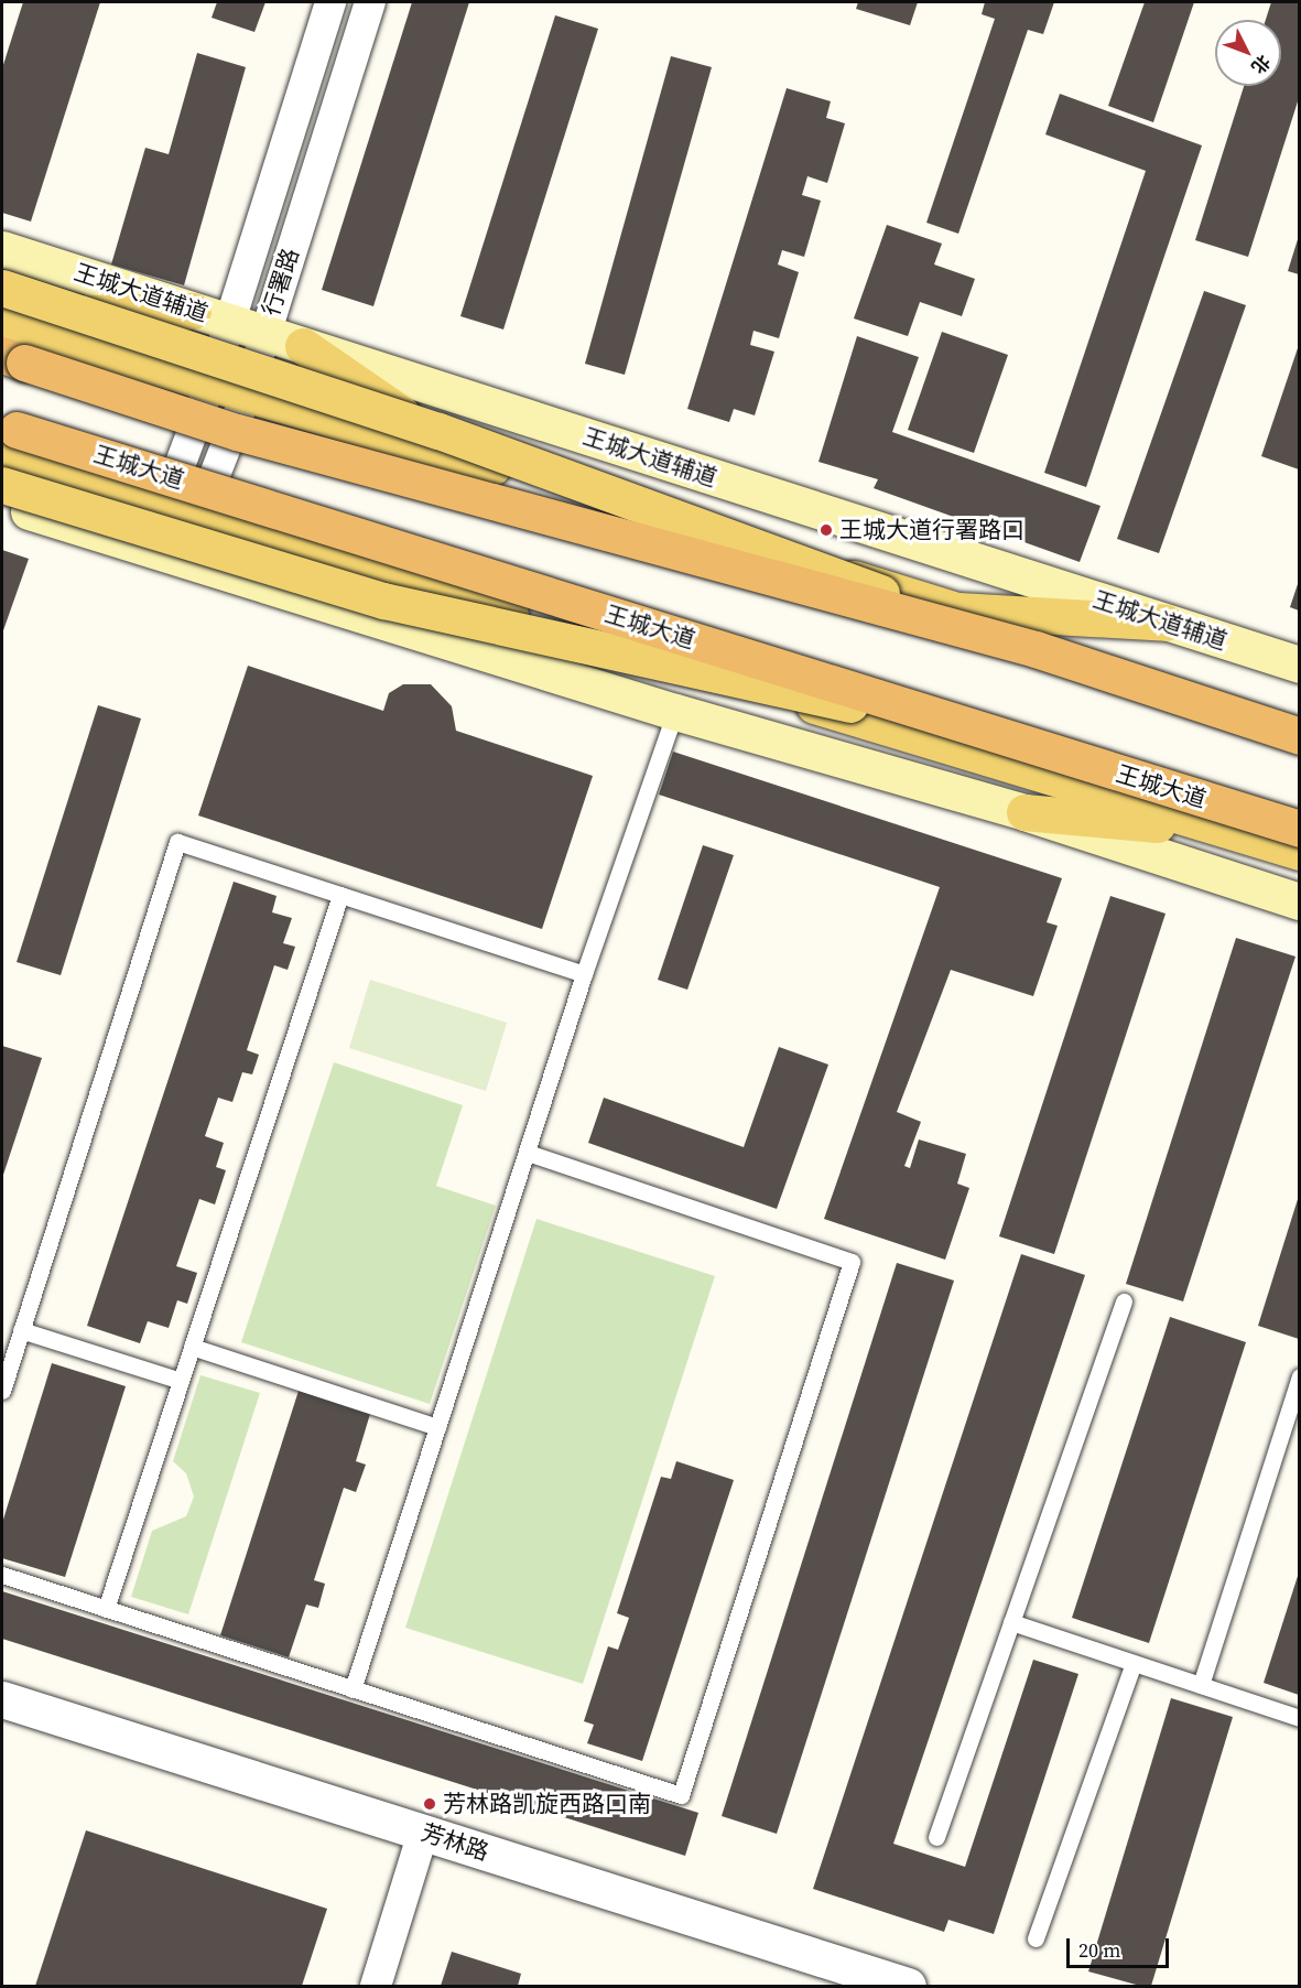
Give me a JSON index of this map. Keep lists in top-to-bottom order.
{
  "streets": {
    "highway": ["王城大道"],
    "main road": ["王城大道辅道"],
    "street": ["行署路", "芳林路"]
  },
  "crossings": [
    ["行署路", "王城大道辅道"],
    ["行署路", "王城大道"]
  ],
  "places": ["王城大道行署路口", "芳林路凯旋西路口南"],
  "scale_bar": "20 m",
  "north": "bottom right"
}
